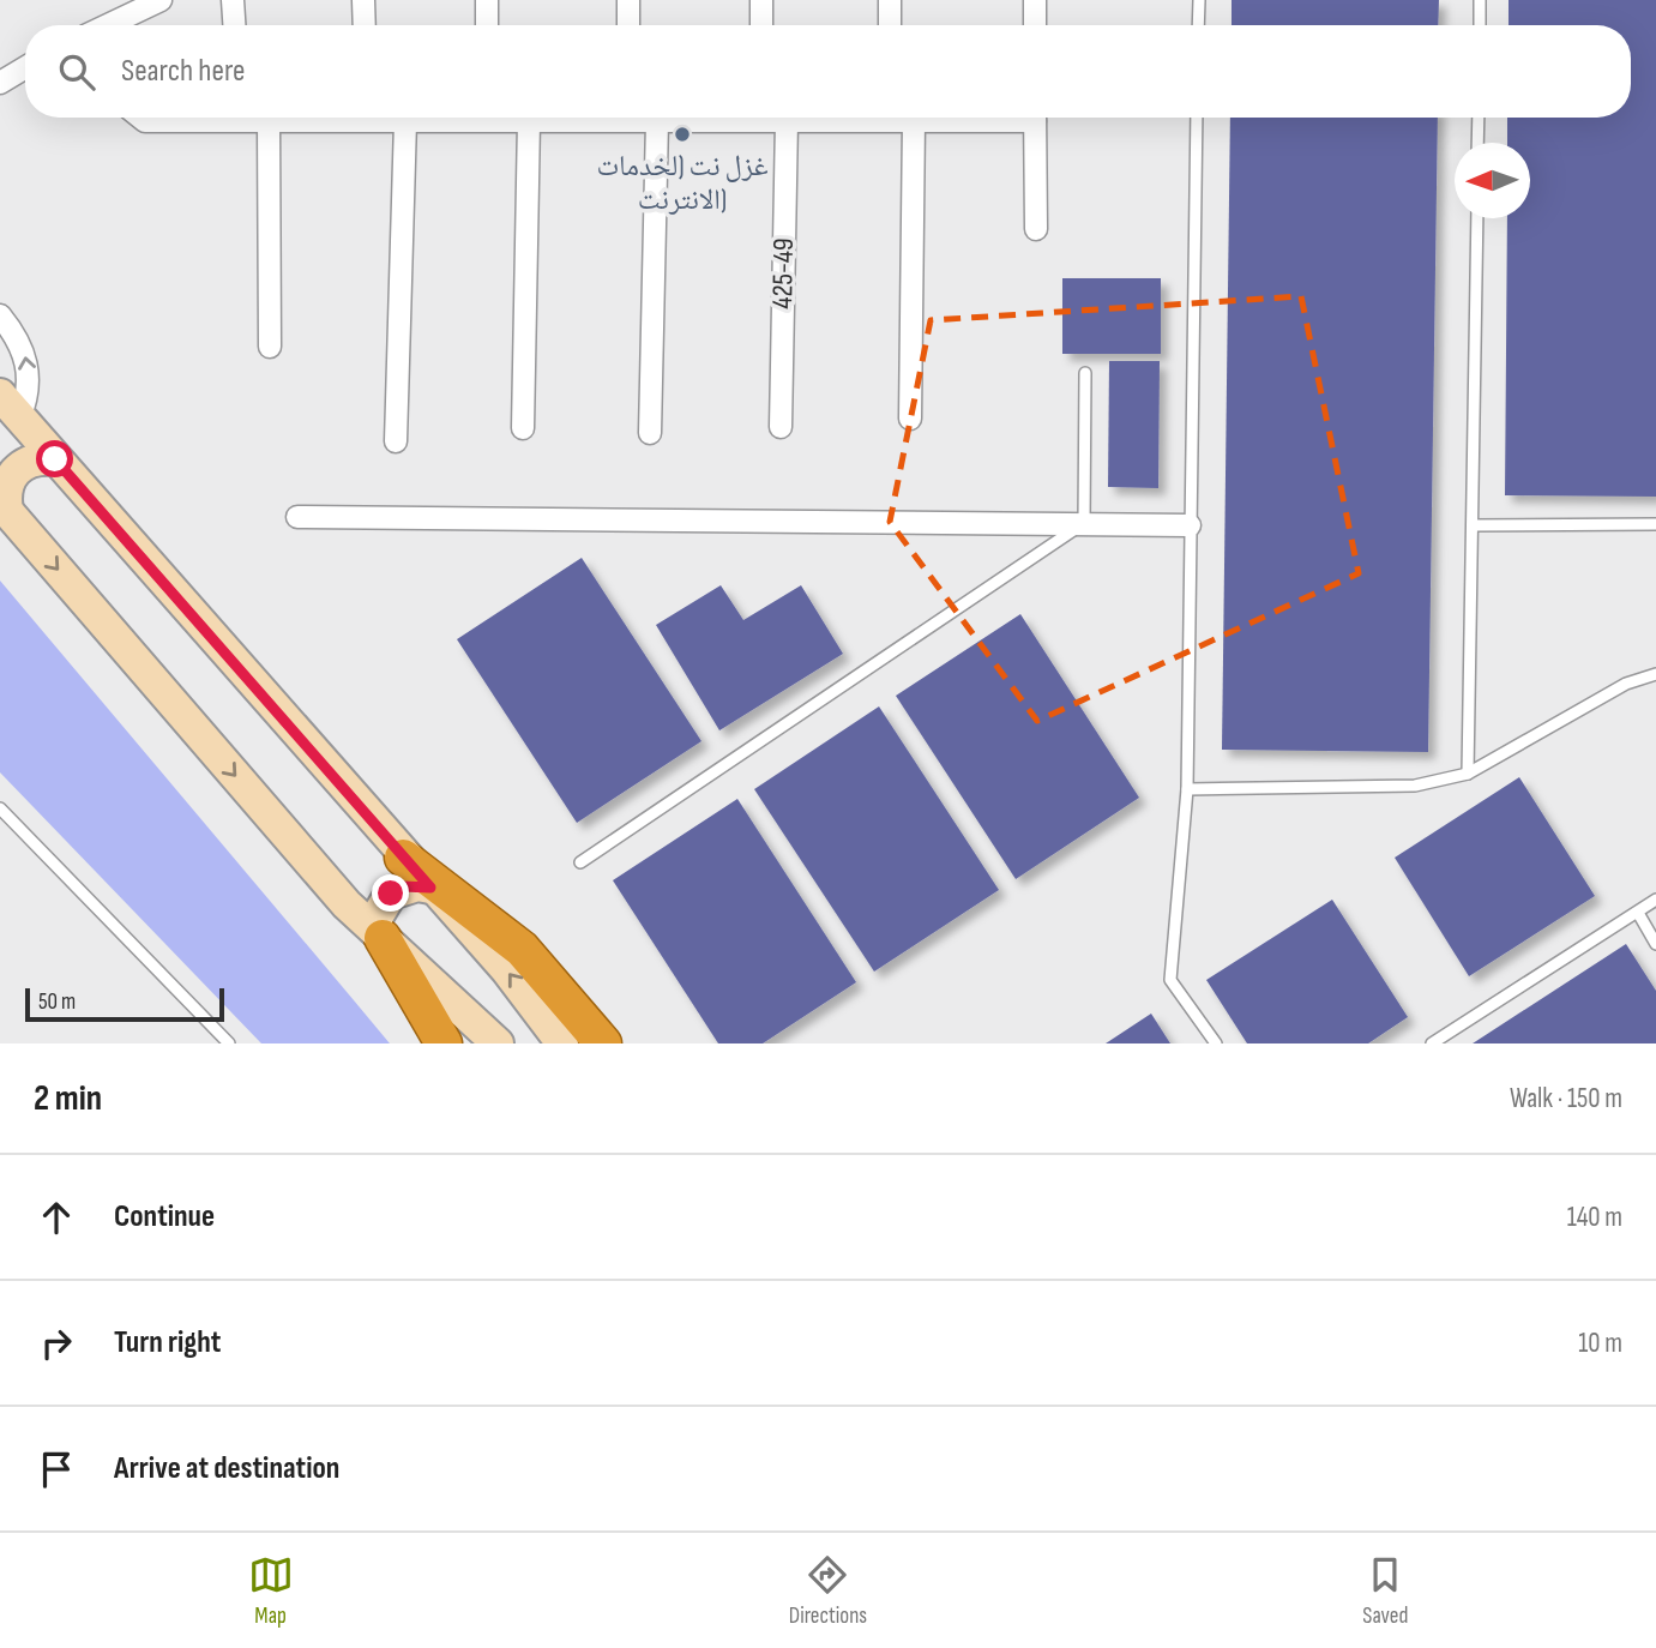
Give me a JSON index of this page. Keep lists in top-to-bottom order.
{
  "streets": {
    "street": ["425-49"]
  },
  "places": ["غزل نت (لخدمات الانترنت)"],
  "scale_bar": "50 m",
  "north": "left",
  "page": {
    "search": "Search here",
    "scale": "50 m",
    "heading": ["2 min", "Walk · 150 m"],
    "list": [
      ["Continue", "140 m"],
      ["Turn right", "10 m"],
      "Arrive at destination"
    ],
    "nav": ["Map", "Directions", "Saved"]
  }
}
